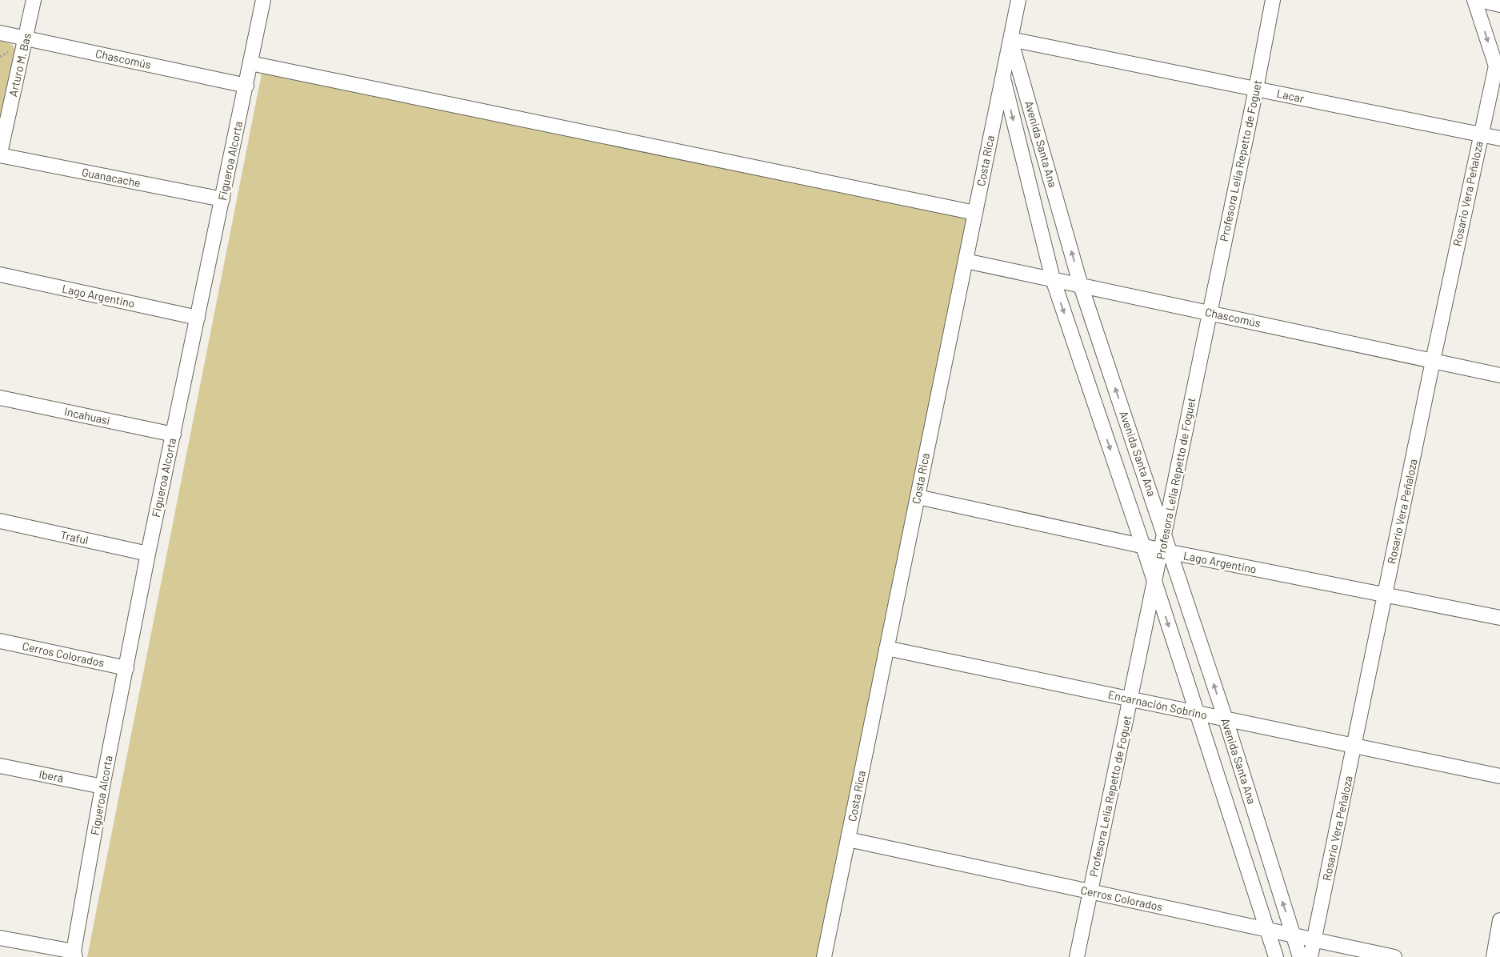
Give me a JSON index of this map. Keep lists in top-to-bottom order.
{
  "streets": {
    "street": [
      "Chascomús",
      "Arturo M. Bas",
      "Lacar",
      "Avenida Santa Ana",
      "Figueroa Alcorta",
      "Costa Rica",
      "Profesora Lelia Repetto de Foguet",
      "Guanacache",
      "Rosario Vera Peñaloza",
      "Lago Argentino",
      "Incahuasi",
      "Traful",
      "Cerros Colorados",
      "Encarnación Sobrino",
      "Iberá"
    ]
  },
  "crossings": [
    ["Chascomús", "Arturo M. Bas"],
    ["Chascomús", "Avenida Santa Ana"],
    ["Chascomús", "Figueroa Alcorta"],
    ["Chascomús", "Costa Rica"],
    ["Chascomús", "Profesora Lelia Repetto de Foguet"],
    ["Chascomús", "Rosario Vera Peñaloza"],
    ["Arturo M. Bas", "Guanacache"],
    ["Lacar", "Avenida Santa Ana"],
    ["Lacar", "Costa Rica"],
    ["Lacar", "Profesora Lelia Repetto de Foguet"],
    ["Lacar", "Rosario Vera Peñaloza"],
    ["Avenida Santa Ana", "Costa Rica"],
    ["Avenida Santa Ana", "Profesora Lelia Repetto de Foguet"],
    ["Avenida Santa Ana", "Lago Argentino"],
    ["Avenida Santa Ana", "Cerros Colorados"],
    ["Avenida Santa Ana", "Encarnación Sobrino"],
    ["Figueroa Alcorta", "Guanacache"],
    ["Figueroa Alcorta", "Lago Argentino"],
    ["Figueroa Alcorta", "Incahuasi"],
    ["Figueroa Alcorta", "Traful"],
    ["Figueroa Alcorta", "Cerros Colorados"],
    ["Figueroa Alcorta", "Iberá"],
    ["Costa Rica", "Lago Argentino"],
    ["Costa Rica", "Cerros Colorados"],
    ["Costa Rica", "Encarnación Sobrino"],
    ["Profesora Lelia Repetto de Foguet", "Lago Argentino"],
    ["Profesora Lelia Repetto de Foguet", "Cerros Colorados"],
    ["Profesora Lelia Repetto de Foguet", "Encarnación Sobrino"],
    ["Rosario Vera Peñaloza", "Lago Argentino"],
    ["Rosario Vera Peñaloza", "Cerros Colorados"],
    ["Rosario Vera Peñaloza", "Encarnación Sobrino"]
  ]
}
